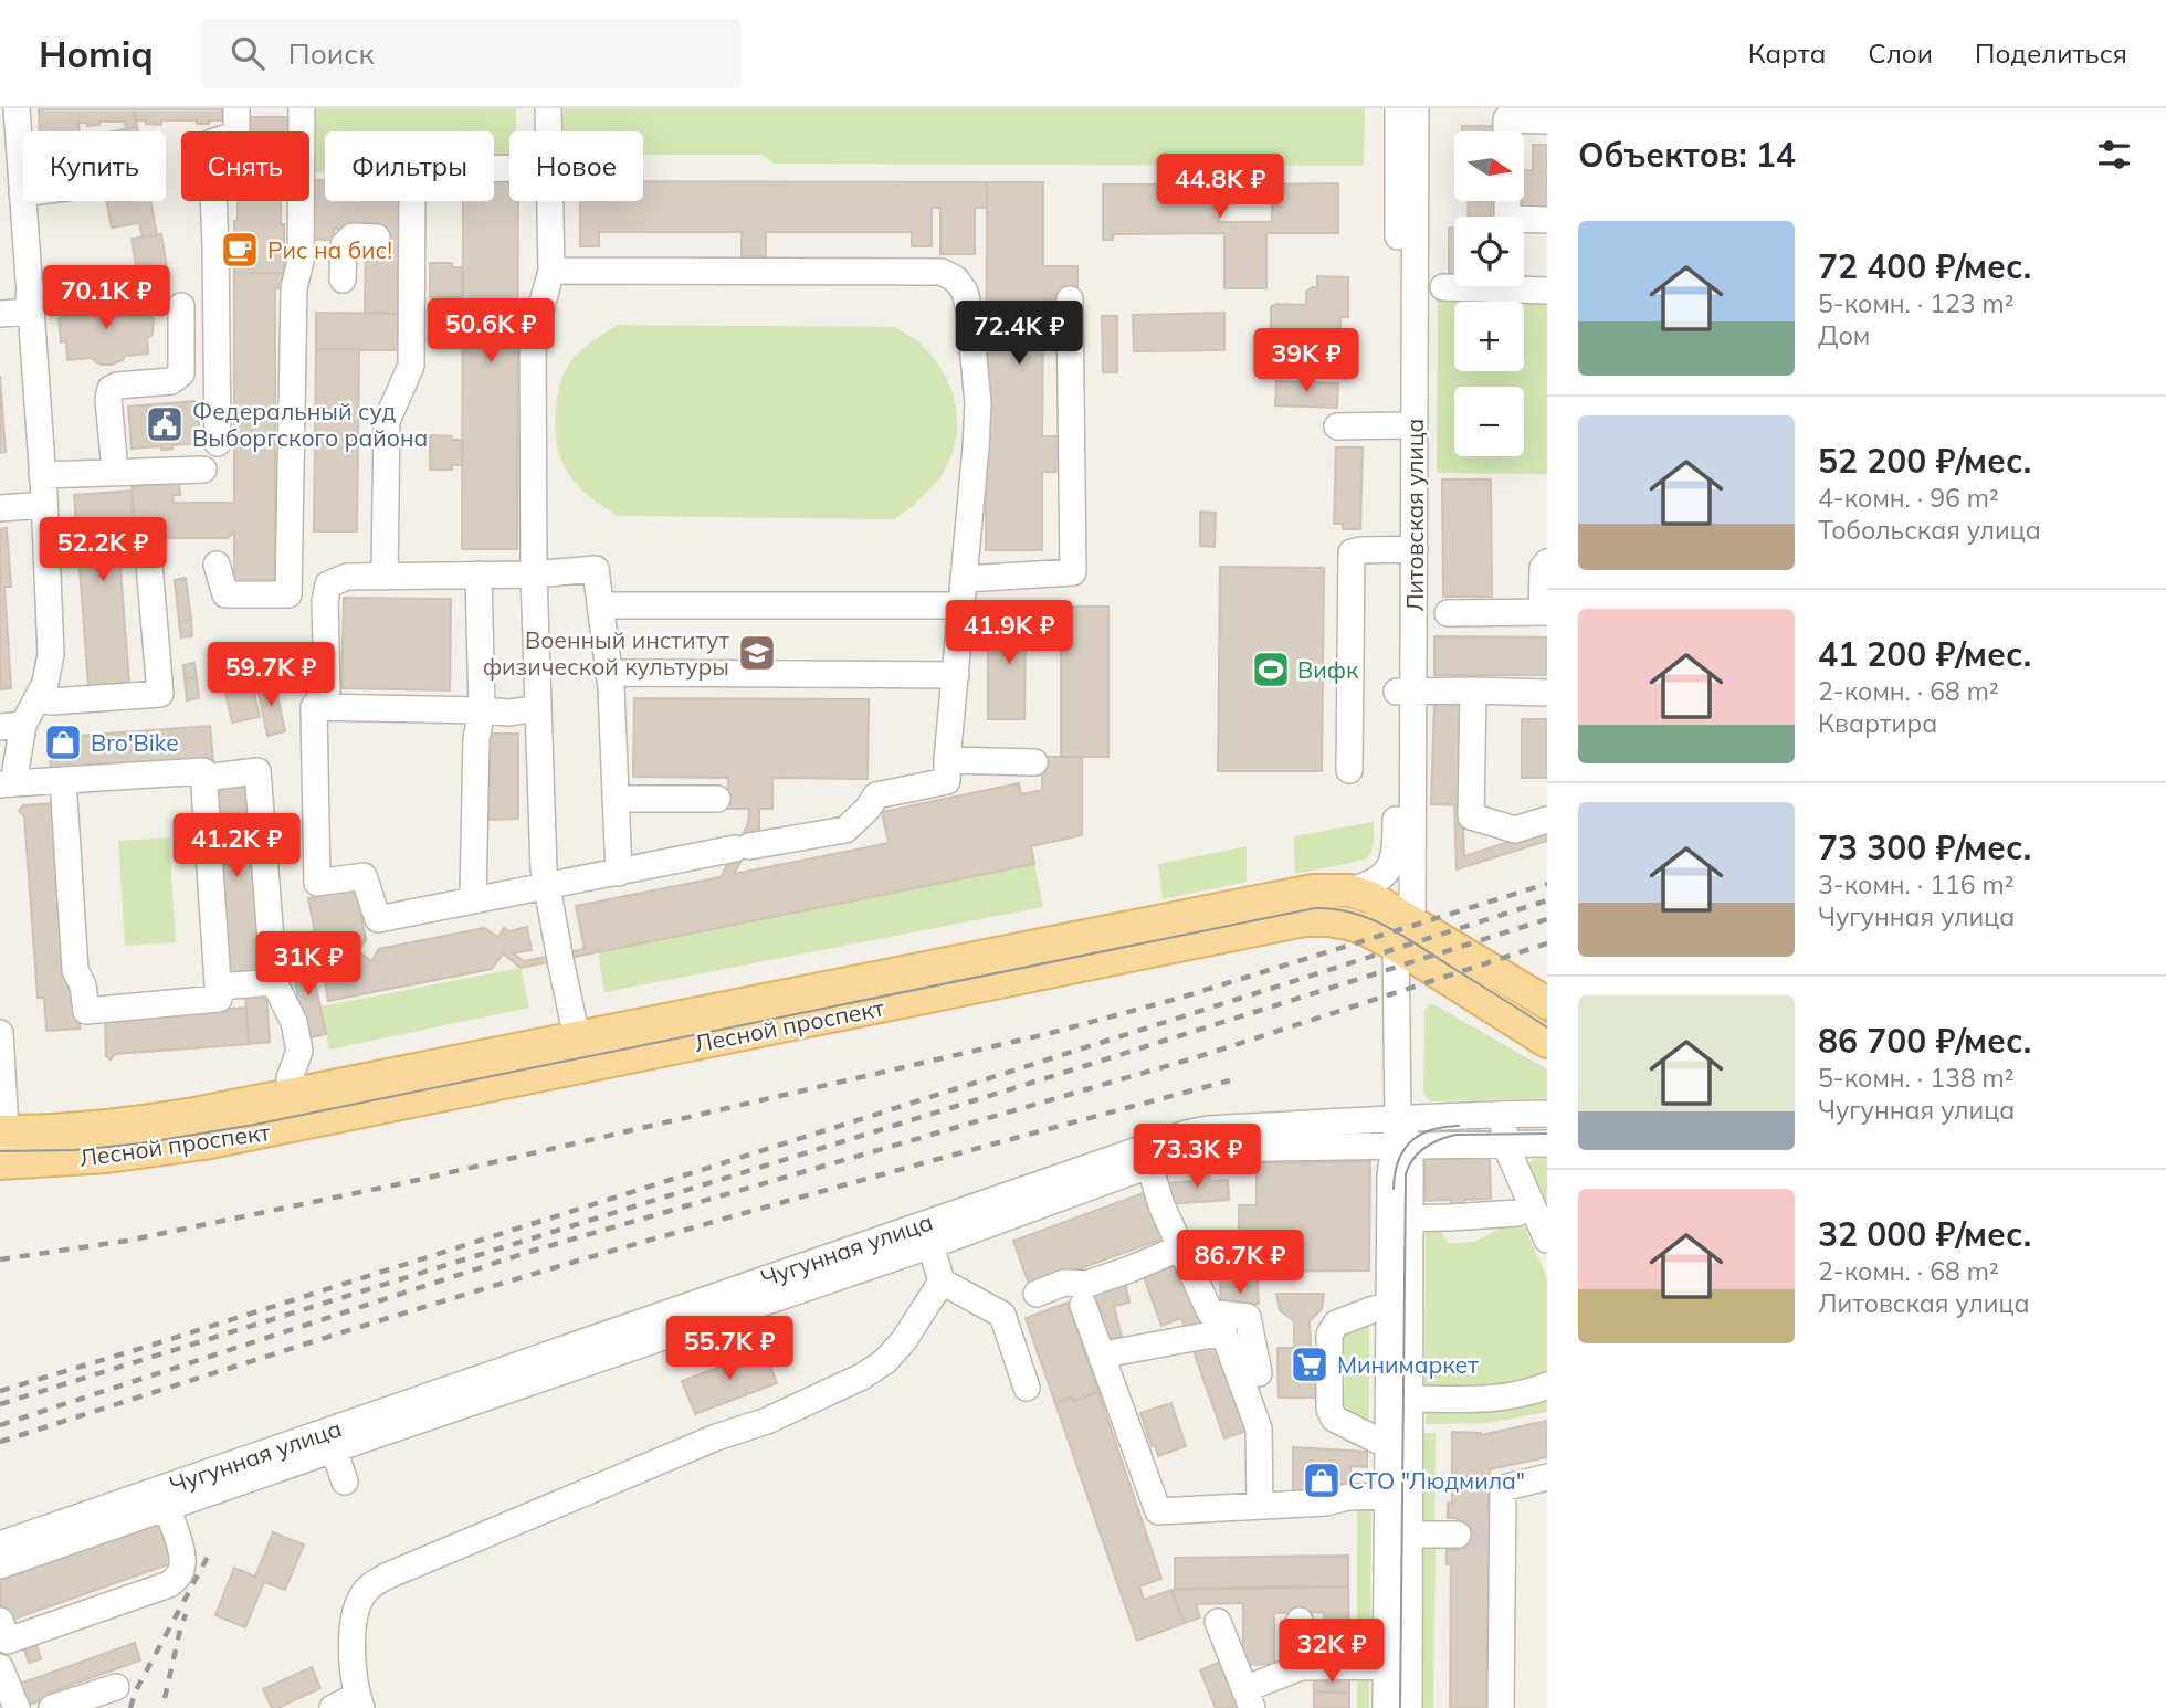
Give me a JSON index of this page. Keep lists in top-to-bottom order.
{
  "streets": {
    "main road": ["Лесной проспект"],
    "street": ["Литовская улица", "Чугунная улица"]
  },
  "crossings": [
    ["Литовская улица", "Лесной проспект"],
    ["Литовская улица", "Чугунная улица"]
  ],
  "places": {
    "cafe": ["Рис на бис!"],
    "public building": ["Федеральный суд Выборгского района"],
    "school or university": ["Военный институт физической культуры"],
    "sports": ["Вифк"],
    "shop": ["Bro'Bike", "СТО \"Людмила\""],
    "supermarket": ["Минимаркет"]
  },
  "north": "right",
  "page": {
    "header": "Homiq",
    "search": "Поиск",
    "nav": ["Карта", "Слои", "Поделиться"],
    "heading": "Объектов: 14",
    "map_buttons": ["+", "−"],
    "chip": [
      "Купить",
      "Снять",
      "Фильтры",
      "Новое"
    ],
    "price": [
      "44.8K ₽",
      "70.1K ₽",
      "50.6K ₽",
      "72.4K ₽",
      "39K ₽",
      "52.2K ₽",
      "41.9K ₽",
      "59.7K ₽",
      "41.2K ₽",
      "31K ₽",
      "73.3K ₽",
      "86.7K ₽",
      "55.7K ₽",
      "32K ₽"
    ],
    "list": [
      {
        "name": "72 400 ₽/мес.",
        "note": "5-комн. · 123 m² · Дом"
      },
      {
        "name": "52 200 ₽/мес.",
        "note": "4-комн. · 96 m² · Тобольская улица"
      },
      {
        "name": "41 200 ₽/мес.",
        "note": "2-комн. · 68 m² · Квартира"
      },
      {
        "name": "73 300 ₽/мес.",
        "note": "3-комн. · 116 m² · Чугунная улица"
      },
      {
        "name": "86 700 ₽/мес.",
        "note": "5-комн. · 138 m² · Чугунная улица"
      },
      {
        "name": "32 000 ₽/мес.",
        "note": "2-комн. · 68 m² · Литовская улица"
      }
    ]
  }
}
